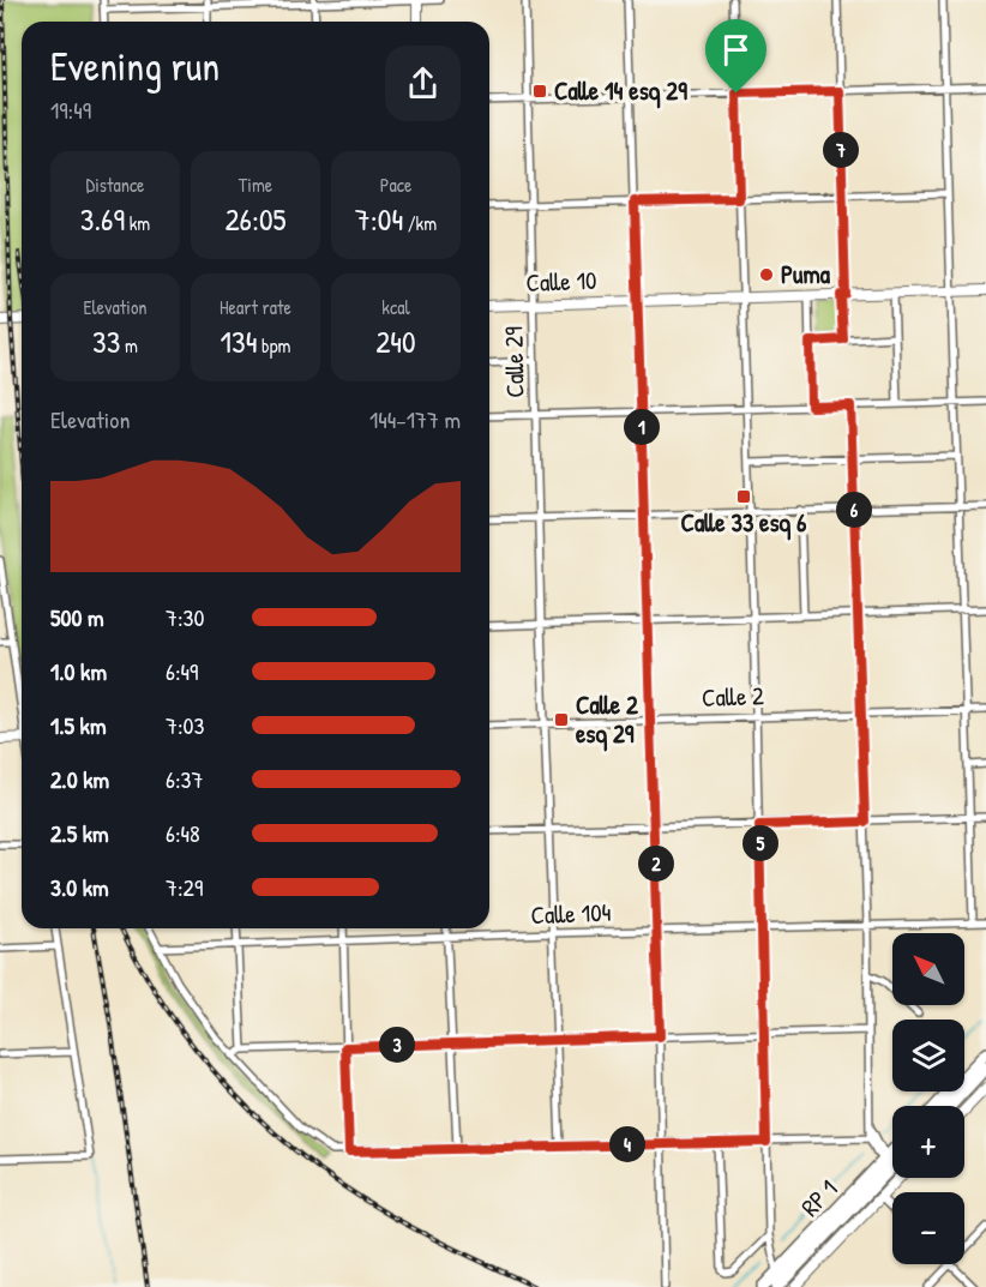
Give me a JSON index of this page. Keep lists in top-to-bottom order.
{
  "streets": {
    "main road": ["RP 1"],
    "street": [
      "Calle 10",
      "Calle 29",
      "Calle 2",
      "Calle 104"
    ]
  },
  "crossings": [
    ["Calle 10", "Calle 29"],
    ["Calle 29", "Calle 2"],
    ["Calle 29", "Calle 104"]
  ],
  "places": {
    "transit": ["Calle 14 esq 29", "Calle 33 esq 6", "Calle 2 esq 29"],
    "other": ["Puma"]
  },
  "north": "top left",
  "page": {
    "heading": ["Evening run", "19:49"],
    "pins": [
      "7",
      "1",
      "6",
      "5",
      "2",
      "3",
      "4"
    ],
    "stats": [
      ["Distance", "3.69 km"],
      ["Time", "26:05"],
      ["Pace", "7:04 /km"],
      ["Elevation", "33 m"],
      ["Heart rate", "134 bpm"],
      ["kcal", "240"]
    ],
    "chart": ["Elevation", "144–177 m"],
    "list": [
      {
        "name": "500 m",
        "note": "7:30"
      },
      {
        "name": "1.0 km",
        "note": "6:49"
      },
      {
        "name": "1.5 km",
        "note": "7:03"
      },
      {
        "name": "2.0 km",
        "note": "6:37"
      },
      {
        "name": "2.5 km",
        "note": "6:48"
      },
      {
        "name": "3.0 km",
        "note": "7:29"
      }
    ],
    "map_buttons": ["+", "−"]
  }
}
